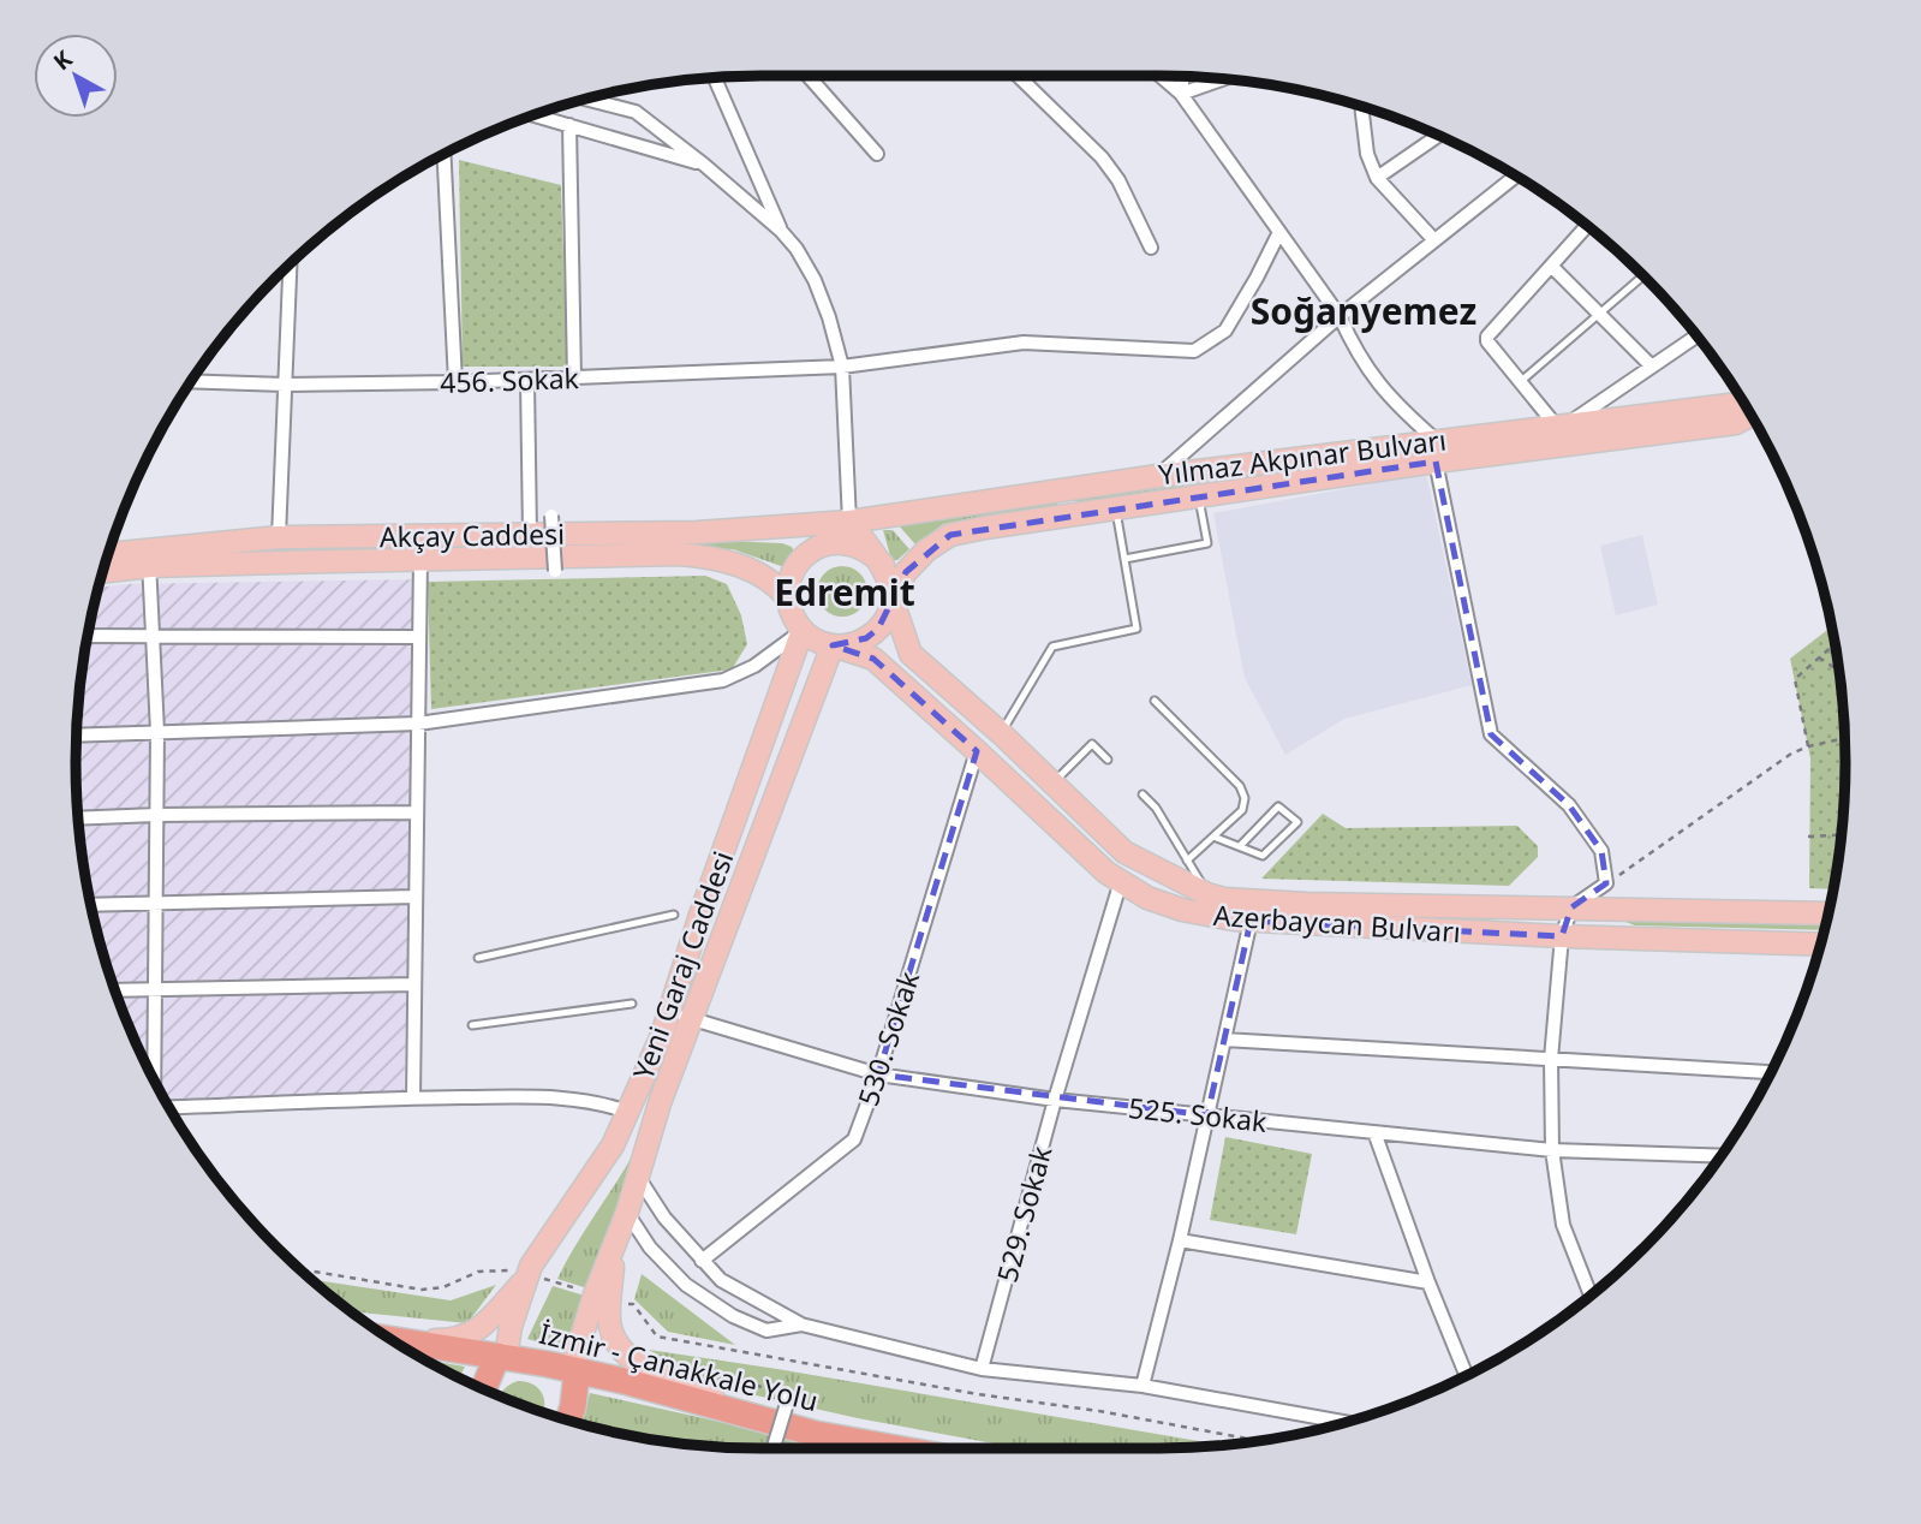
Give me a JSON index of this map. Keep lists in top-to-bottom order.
{
  "streets": {
    "highway": ["İzmir - Çanakkale Yolu"],
    "main road": [
      "Yılmaz Akpınar Bulvarı",
      "Akçay Caddesi",
      "Azerbaycan Bulvarı",
      "Yeni Garaj Caddesi"
    ],
    "street": [
      "456. Sokak",
      "530. Sokak",
      "525. Sokak",
      "529. Sokak"
    ]
  },
  "crossings": [
    ["Yılmaz Akpınar Bulvarı", "Akçay Caddesi"],
    ["Yılmaz Akpınar Bulvarı", "Azerbaycan Bulvarı"],
    ["Yılmaz Akpınar Bulvarı", "Yeni Garaj Caddesi"],
    ["Akçay Caddesi", "Azerbaycan Bulvarı"],
    ["Akçay Caddesi", "Yeni Garaj Caddesi"],
    ["Azerbaycan Bulvarı", "Yeni Garaj Caddesi"],
    ["Azerbaycan Bulvarı", "530. Sokak"],
    ["Azerbaycan Bulvarı", "529. Sokak"],
    ["Yeni Garaj Caddesi", "525. Sokak"],
    ["530. Sokak", "525. Sokak"],
    ["525. Sokak", "529. Sokak"]
  ],
  "districts": ["Soğanyemez", "Edremit"],
  "north": "top left"
}
